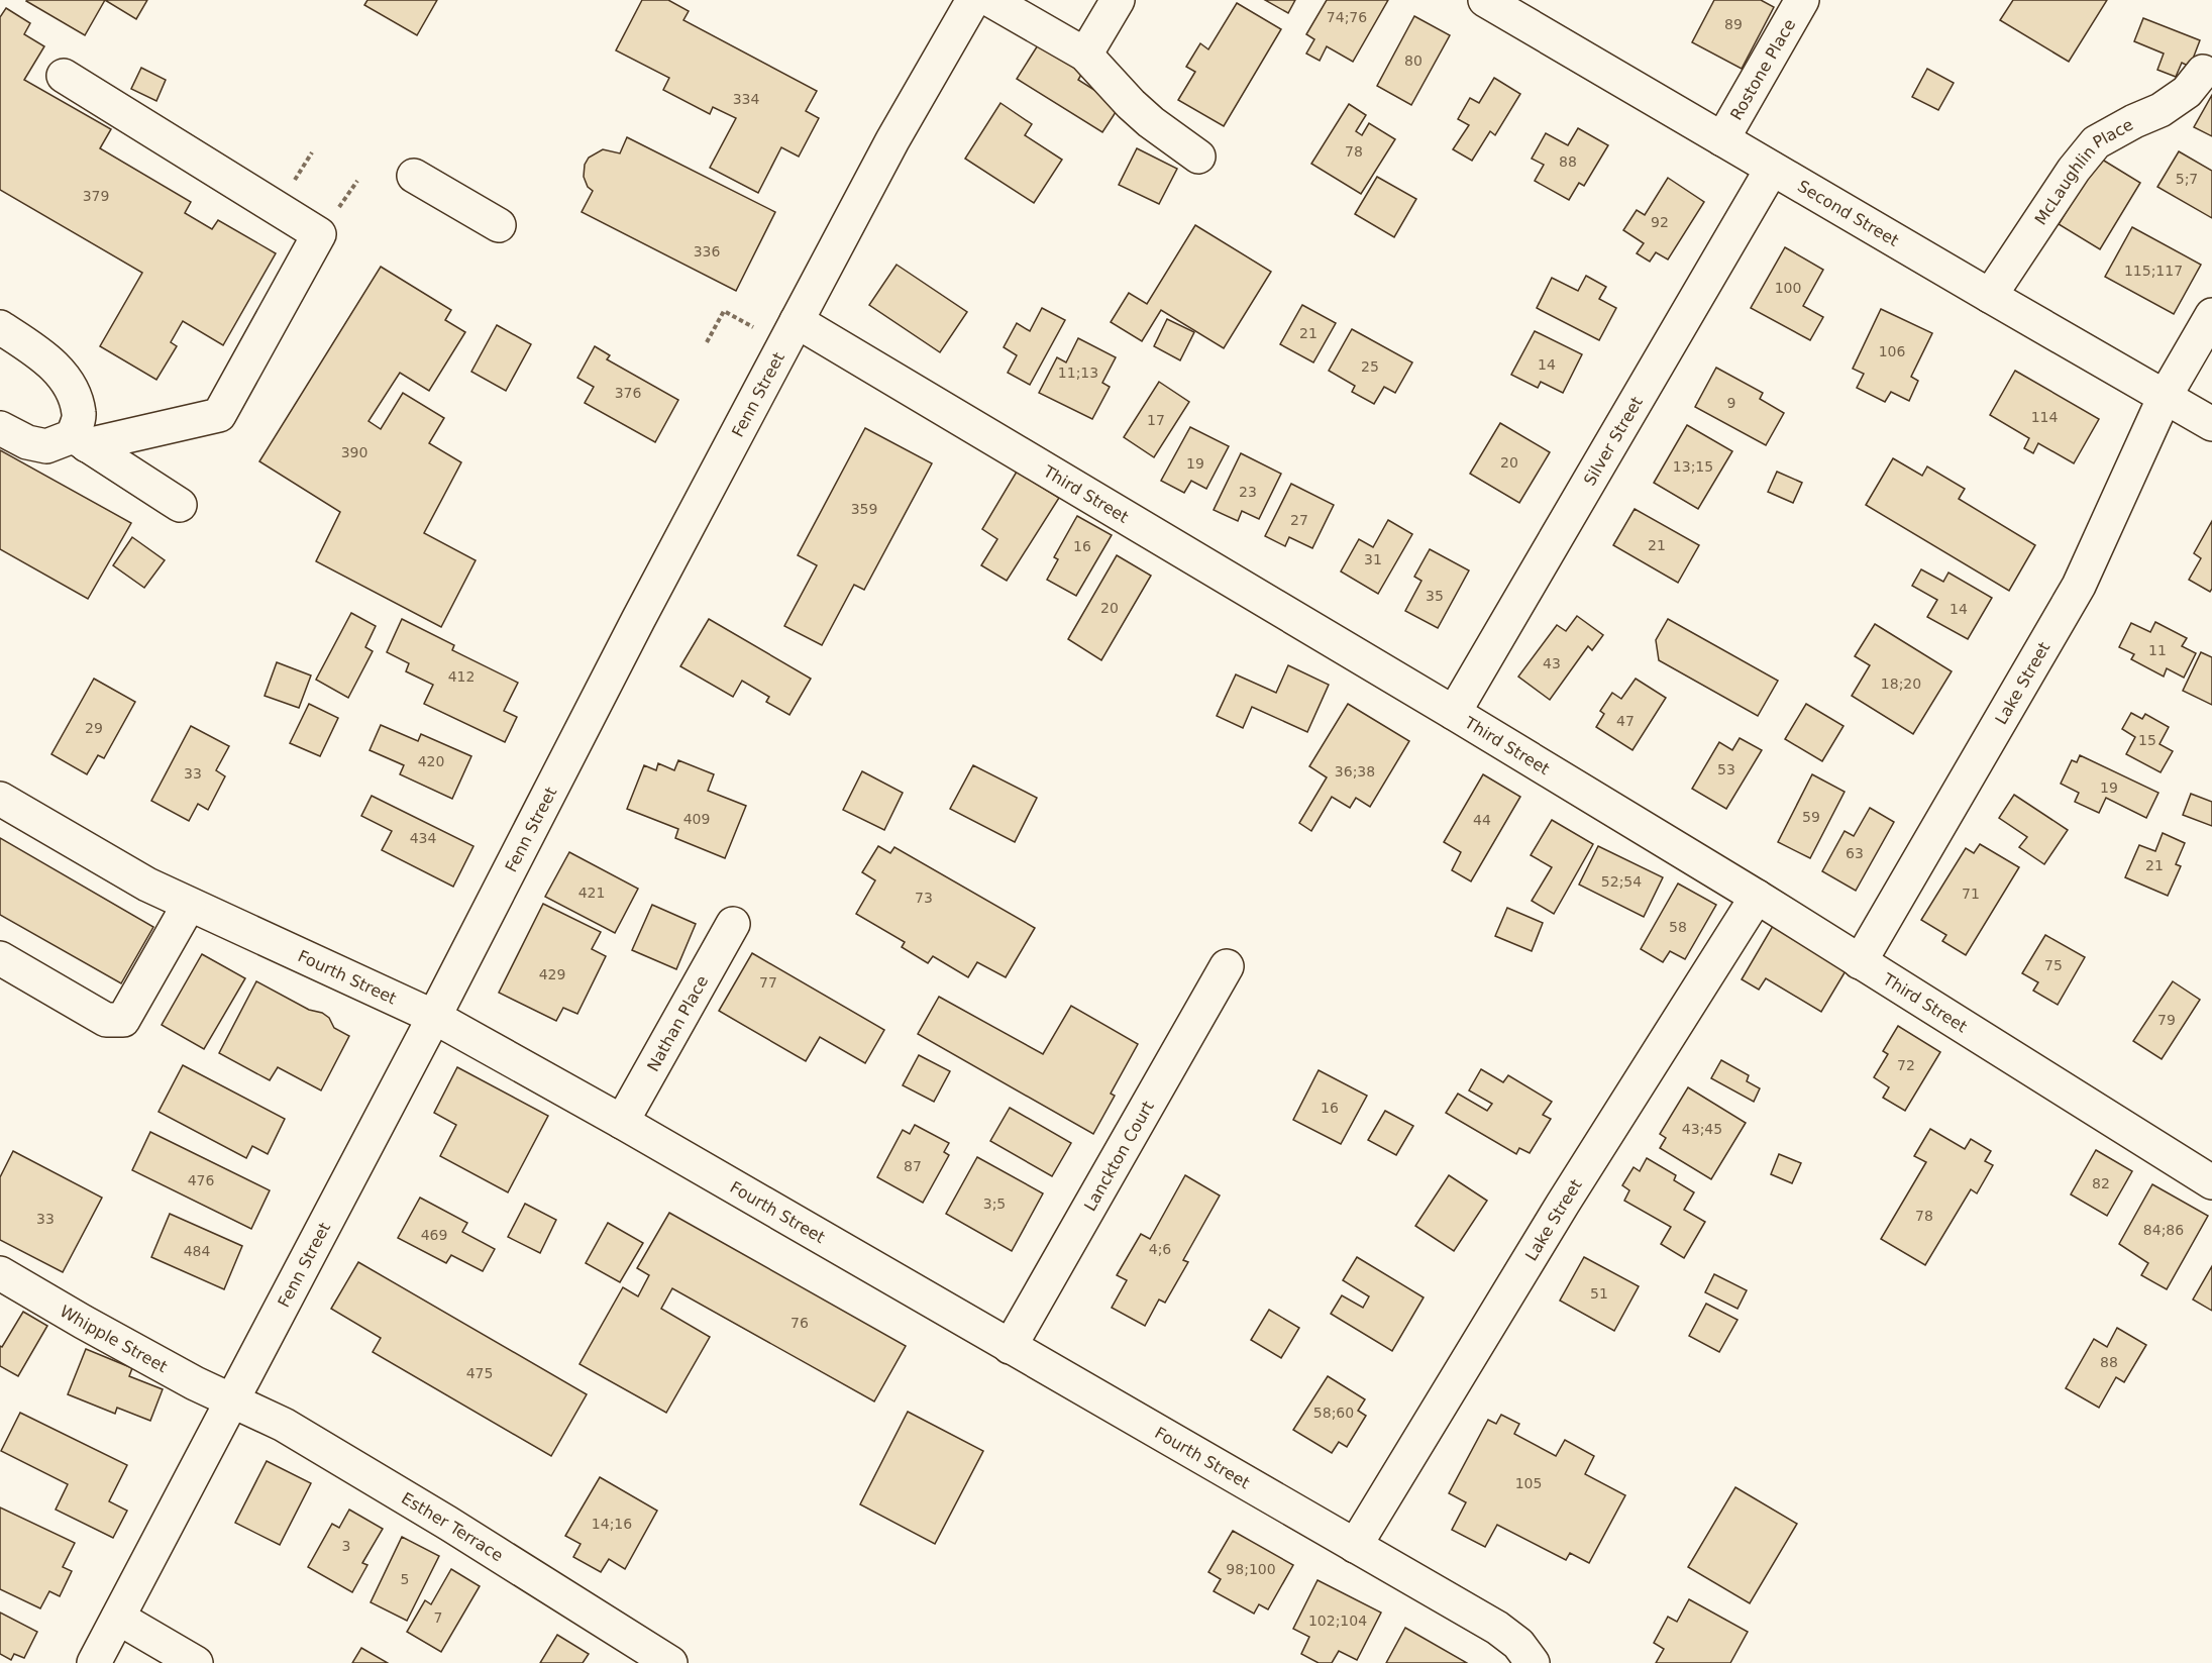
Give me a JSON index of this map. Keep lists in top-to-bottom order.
{
  "streets": {
    "street": [
      "Rostone Place",
      "McLaughlin Place",
      "Second Street",
      "Fenn Street",
      "Silver Street",
      "Third Street",
      "Lake Street",
      "Fourth Street",
      "Nathan Place",
      "Lanckton Court",
      "Whipple Street",
      "Esther Terrace"
    ]
  },
  "crossings": [
    ["Rostone Place", "Second Street"],
    ["McLaughlin Place", "Second Street"],
    ["Second Street", "Silver Street"],
    ["Second Street", "Lake Street"],
    ["Fenn Street", "Third Street"],
    ["Fenn Street", "Fourth Street"],
    ["Fenn Street", "Whipple Street"],
    ["Fenn Street", "Esther Terrace"],
    ["Silver Street", "Third Street"],
    ["Third Street", "Lake Street"],
    ["Lake Street", "Fourth Street"],
    ["Fourth Street", "Nathan Place"],
    ["Fourth Street", "Lanckton Court"],
    ["Whipple Street", "Esther Terrace"]
  ],
  "house_numbers": [
    "74;76",
    "89",
    "80",
    "334",
    "78",
    "88",
    "5;7",
    "379",
    "92",
    "336",
    "115;117",
    "100",
    "21",
    "106",
    "14",
    "25",
    "11;13",
    "376",
    "9",
    "114",
    "17",
    "390",
    "20",
    "19",
    "13;15",
    "23",
    "359",
    "27",
    "21",
    "16",
    "31",
    "35",
    "20",
    "14",
    "11",
    "43",
    "412",
    "18;20",
    "47",
    "29",
    "15",
    "420",
    "53",
    "36;38",
    "33",
    "19",
    "59",
    "409",
    "44",
    "434",
    "63",
    "21",
    "52;54",
    "421",
    "71",
    "73",
    "58",
    "75",
    "429",
    "77",
    "79",
    "72",
    "16",
    "43;45",
    "87",
    "476",
    "82",
    "3;5",
    "78",
    "33",
    "84;86",
    "469",
    "4;6",
    "484",
    "51",
    "76",
    "88",
    "475",
    "58;60",
    "105",
    "14;16",
    "3",
    "98;100",
    "5",
    "7",
    "102;104"
  ]
}
